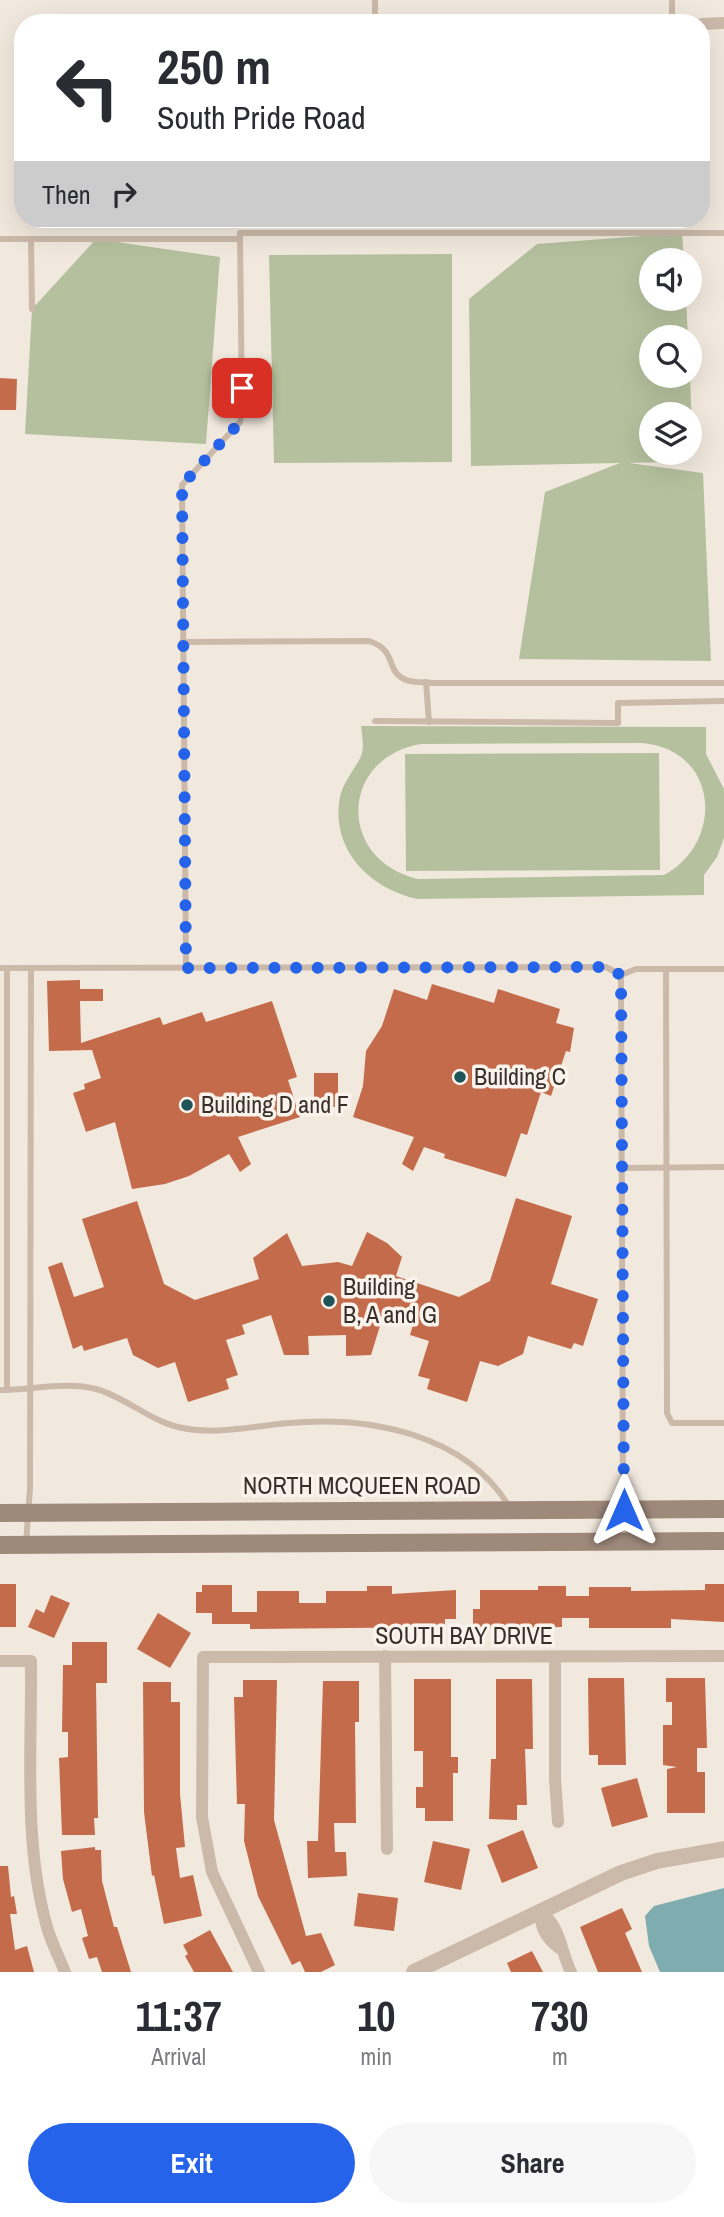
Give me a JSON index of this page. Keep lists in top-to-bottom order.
{
  "streets": {
    "main road": ["NORTH MCQUEEN ROAD"],
    "street": ["SOUTH BAY DRIVE"]
  },
  "places": ["Building C", "Building D and F", "Building B, A and G"],
  "page": {
    "turn": ["250 m", "South Pride Road"],
    "then": "Then",
    "eta": [
      "11:37",
      "Arrival",
      "10",
      "min",
      "730",
      "m"
    ],
    "buttons": ["Exit", "Share"]
  }
}
